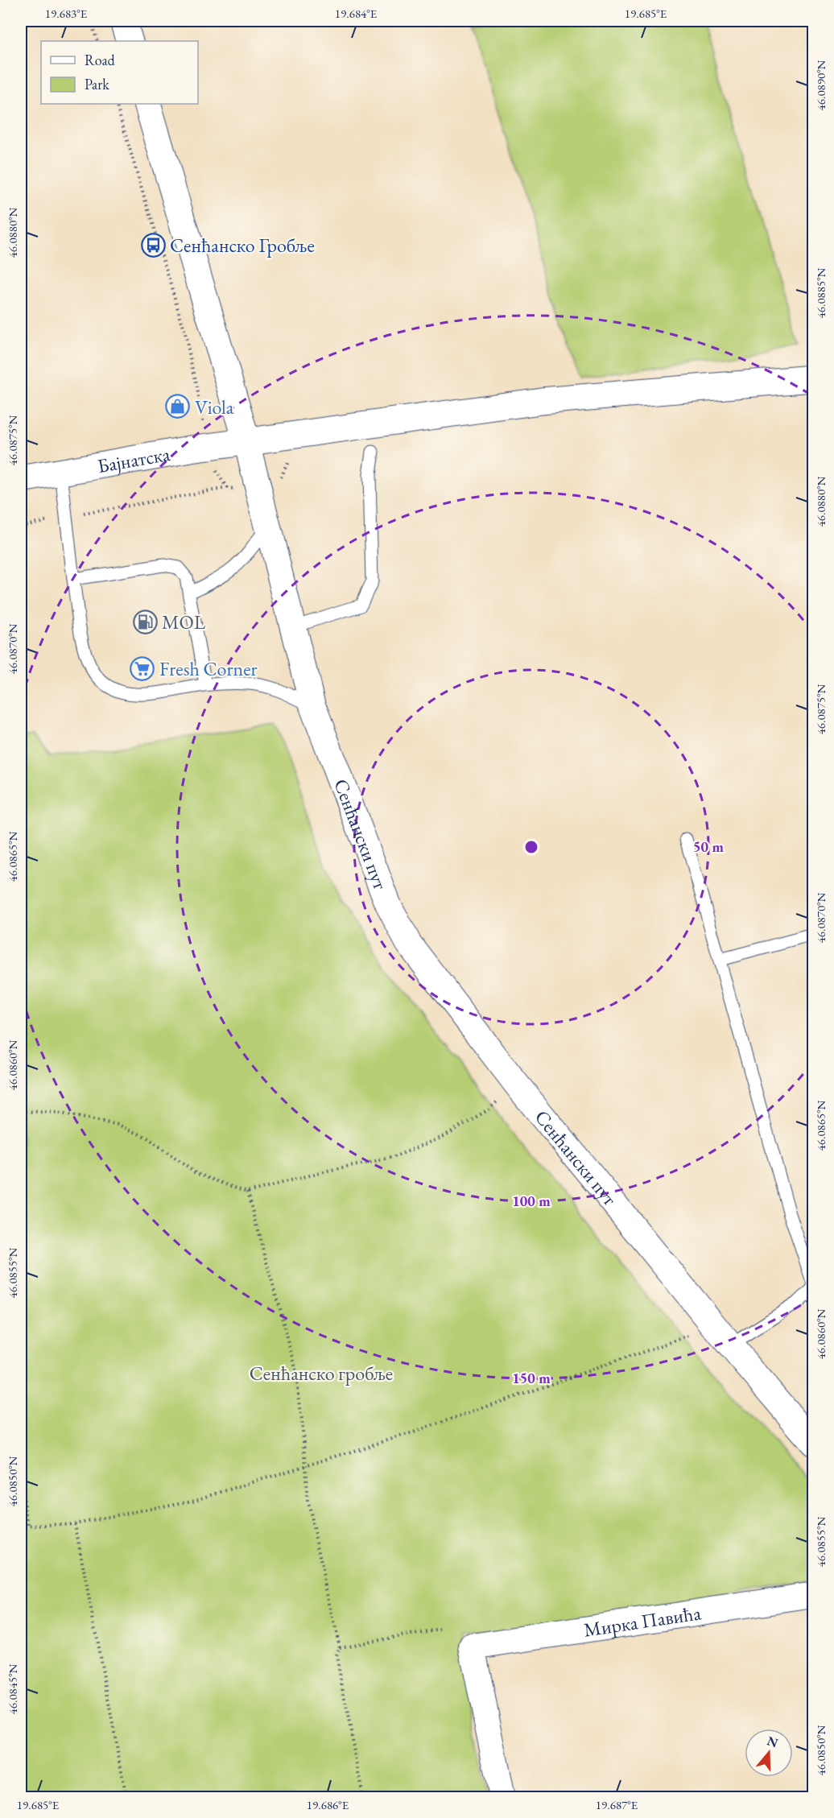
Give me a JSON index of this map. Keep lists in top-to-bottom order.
{
  "streets": {
    "main road": ["Бајнатска", "Сенћански пут"],
    "street": ["Мирка Павића"]
  },
  "crossings": [
    ["Бајнатска", "Сенћански пут"]
  ],
  "parks": ["Сенћанско гробље"],
  "places": {
    "bus stop": ["Сенћанско Гробље"],
    "shop": ["Viola"],
    "fuel station": ["MOL"],
    "supermarket": ["Fresh Corner"]
  },
  "legend": ["Road", "Park"],
  "north": "top",
  "coordinates": [
    "19.683°E",
    "19.684°E",
    "19.685°E",
    "46.0890°N",
    "46.0880°N",
    "46.0885°N",
    "46.0875°N",
    "46.0870°N",
    "46.0865°N",
    "46.0860°N",
    "46.0855°N",
    "46.0850°N",
    "46.0845°N",
    "19.686°E",
    "19.687°E"
  ],
  "rings": ["50 m", "100 m", "150 m"]
}
